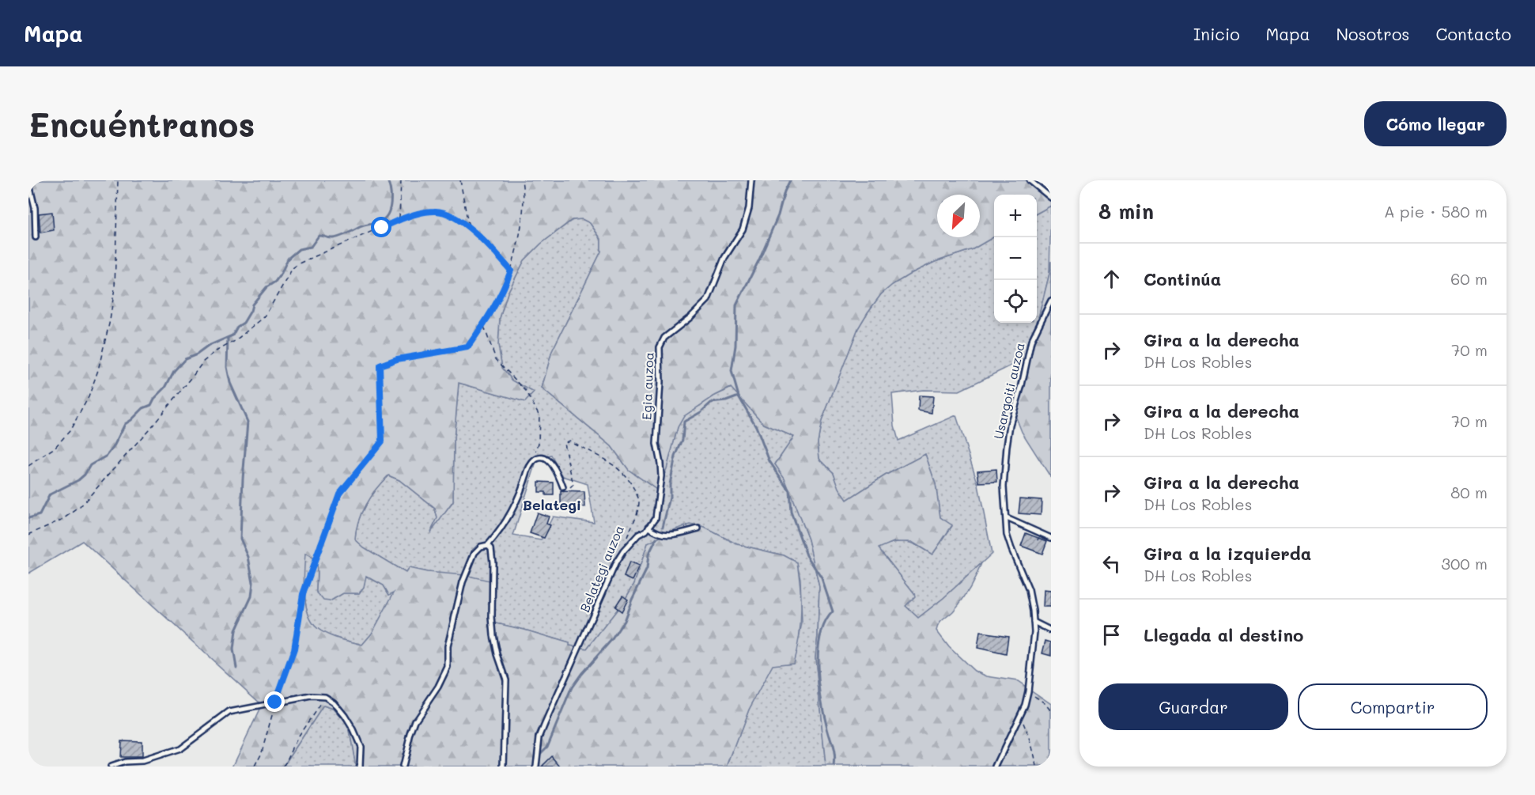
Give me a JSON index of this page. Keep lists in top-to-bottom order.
{
  "streets": {
    "lane": ["Egia auzoa", "Usargoiti auzoa", "Belategi auzoa"]
  },
  "crossings": [
    ["Egia auzoa", "Belategi auzoa"]
  ],
  "districts": ["Belategi"],
  "north": "bottom left",
  "page": {
    "header": "Mapa",
    "nav": [
      "Inicio",
      "Mapa",
      "Nosotros",
      "Contacto"
    ],
    "buttons": [
      "Cómo llegar",
      ["Guardar", "Compartir"]
    ],
    "title": "Encuéntranos",
    "heading": ["8 min", "A pie · 580 m"],
    "map_buttons": ["+", "−"],
    "list": [
      ["Continúa", "60 m"],
      ["Gira a la derecha", "DH Los Robles", "70 m"],
      ["Gira a la derecha", "DH Los Robles", "70 m"],
      ["Gira a la derecha", "DH Los Robles", "80 m"],
      ["Gira a la izquierda", "DH Los Robles", "300 m"],
      "Llegada al destino"
    ]
  }
}
